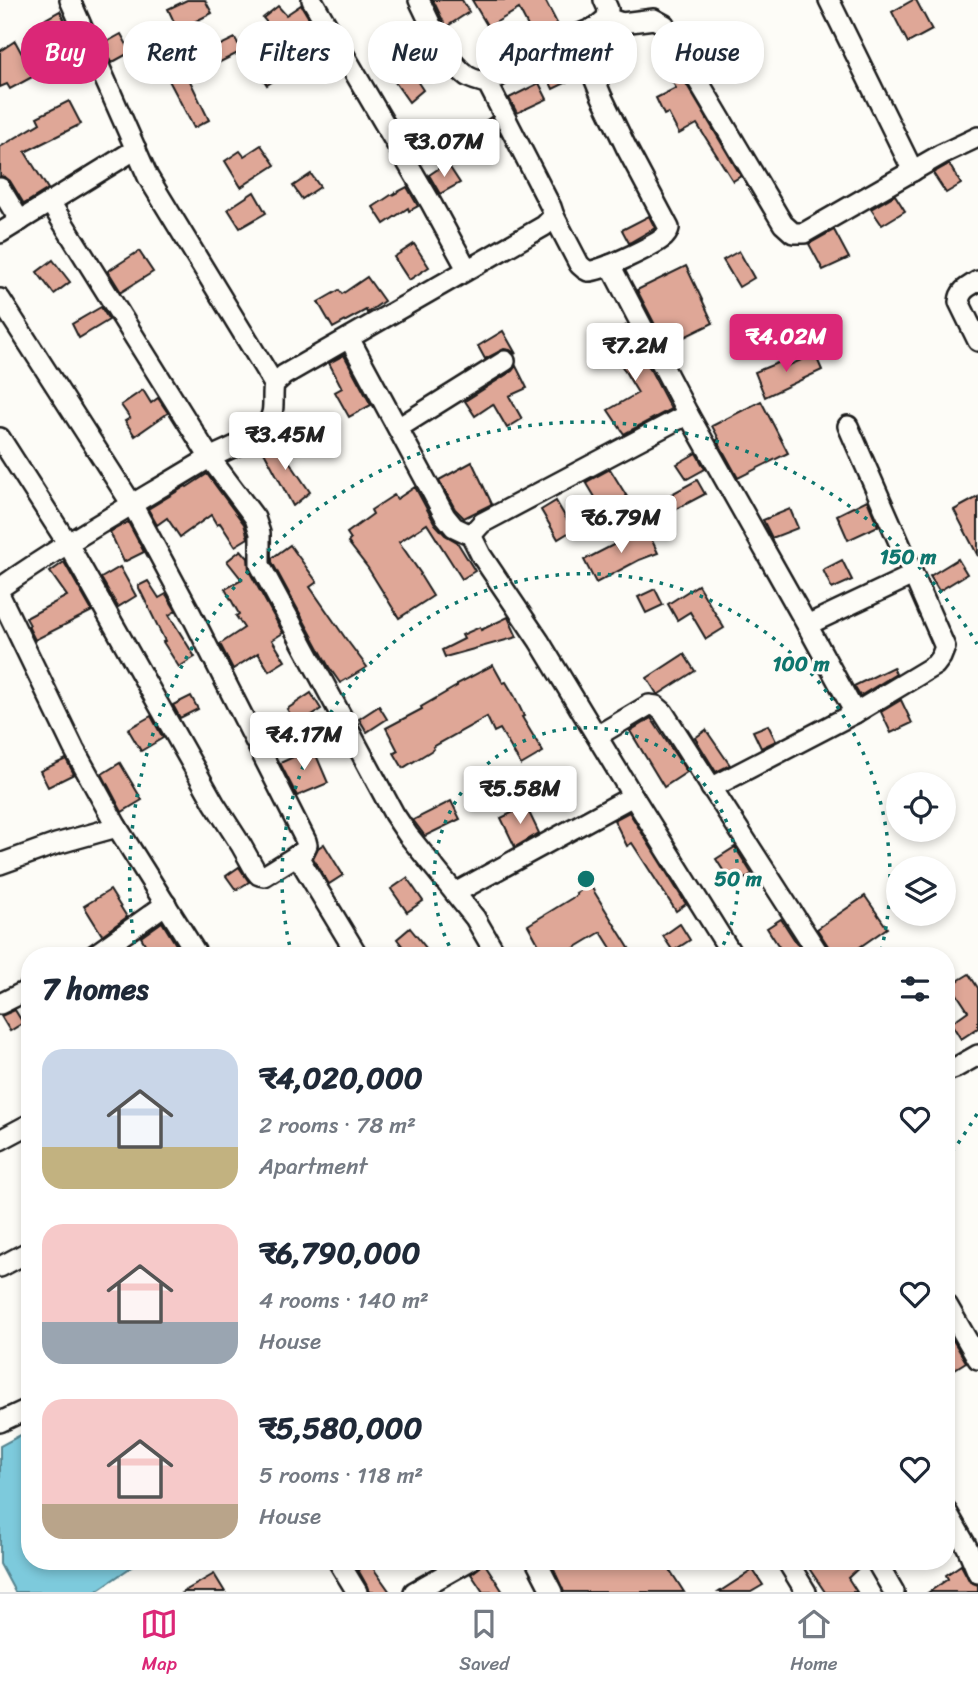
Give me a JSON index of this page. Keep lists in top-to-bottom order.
{
  "page": {
    "chip": [
      "Buy",
      "Rent",
      "Filters",
      "New",
      "Apartment",
      "House"
    ],
    "price": [
      "₹3.07M",
      "₹4.02M",
      "₹7.2M",
      "₹3.45M",
      "₹6.79M",
      "₹4.17M",
      "₹5.58M"
    ],
    "heading": "7 homes",
    "list": [
      {
        "name": "₹4,020,000",
        "note": "2 rooms · 78 m² · Apartment"
      },
      {
        "name": "₹6,790,000",
        "note": "4 rooms · 140 m² · House"
      },
      {
        "name": "₹5,580,000",
        "note": "5 rooms · 118 m² · House"
      }
    ],
    "tabs": ["Map", "Saved", "Home"]
  },
  "rings": ["150 m", "100 m", "50 m"]
}
